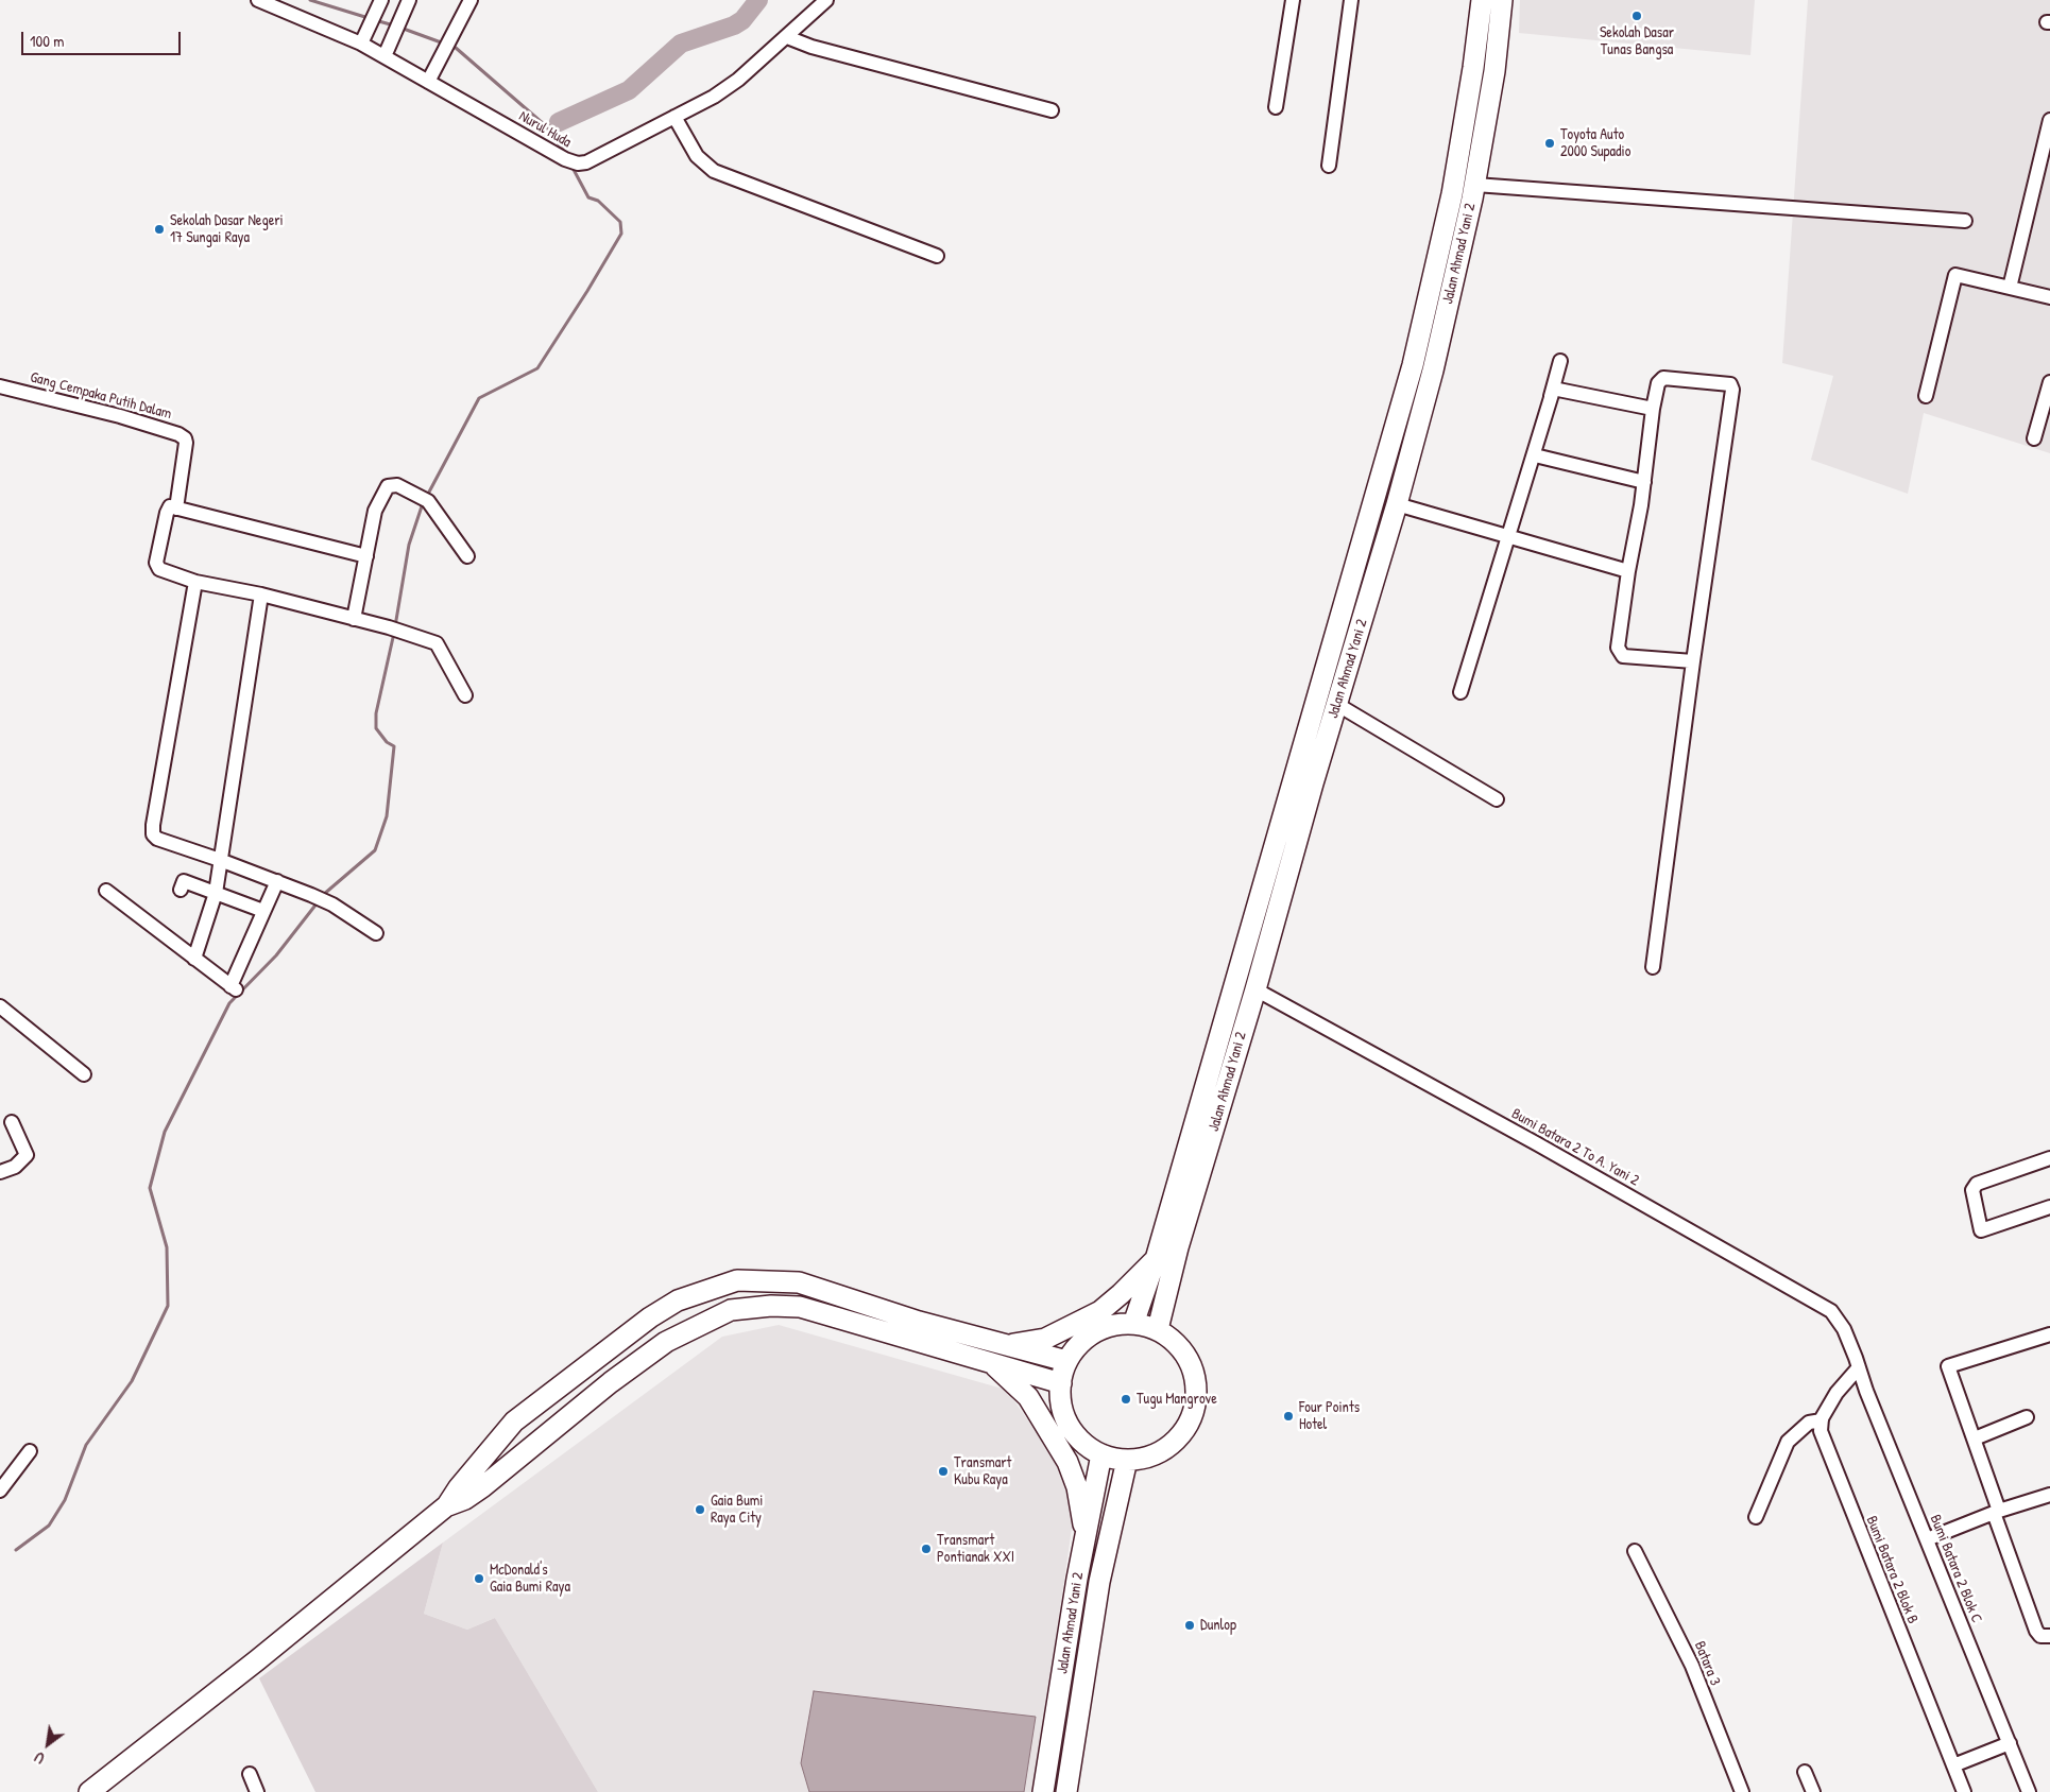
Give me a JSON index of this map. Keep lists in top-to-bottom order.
{
  "streets": {
    "highway": ["Jalan Ahmad Yani 2"],
    "street": [
      "Nurul Huda",
      "Gang Cempaka Putih Dalam",
      "Bumi Batara 2 To A. Yani 2",
      "Bumi Batara 2 Blok C",
      "Bumi Batara 2 Blok B",
      "Batara 3"
    ]
  },
  "crossings": [
    ["Jalan Ahmad Yani 2", "Bumi Batara 2 To A. Yani 2"],
    ["Bumi Batara 2 To A. Yani 2", "Bumi Batara 2 Blok C"]
  ],
  "places": [
    "Sekolah Dasar Tunas Bangsa",
    "Toyota Auto 2000 Supadio",
    "Sekolah Dasar Negeri 17 Sungai Raya",
    "Tugu Mangrove",
    "Four Points Hotel",
    "Transmart Kubu Raya",
    "Gaia Bumi Raya City",
    "Transmart Pontianak XXI",
    "McDonald's Gaia Bumi Raya",
    "Dunlop"
  ],
  "scale_bar": "100 m",
  "north": "bottom left"
}
